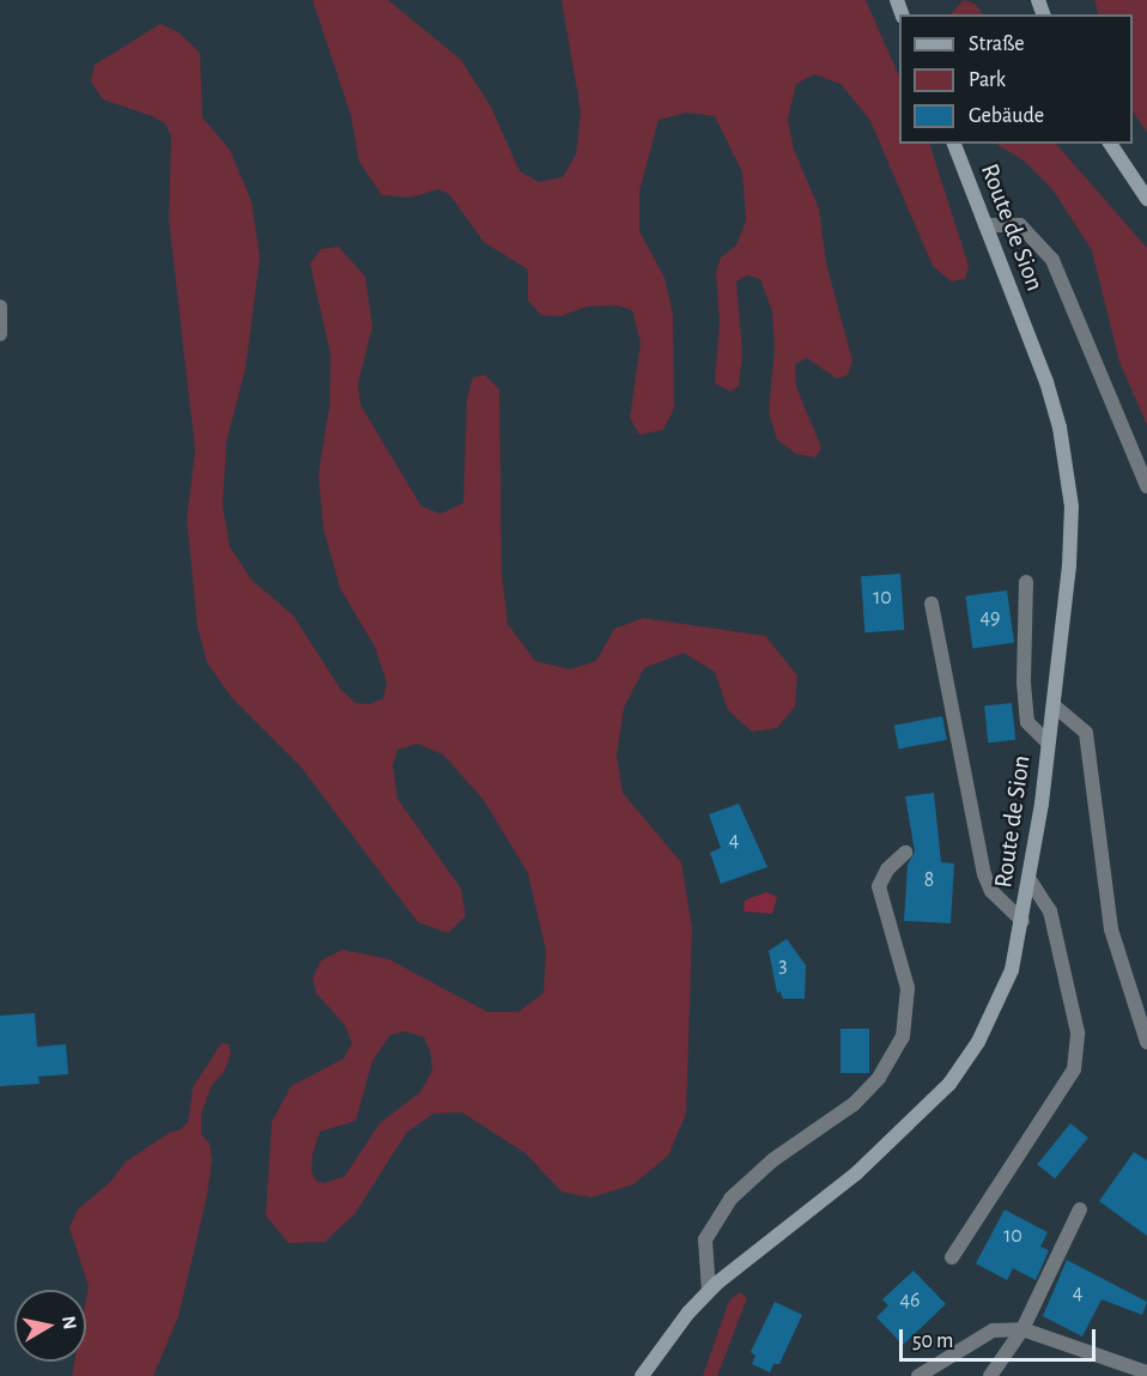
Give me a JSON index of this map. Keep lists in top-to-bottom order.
{
  "streets": {
    "main road": ["Route de Sion"]
  },
  "house_numbers": [
    "10",
    "49",
    "4",
    "8",
    "3",
    "10",
    "4",
    "46"
  ],
  "legend": ["Straße", "Park", "Gebäude"],
  "scale_bar": "50 m",
  "north": "right"
}
